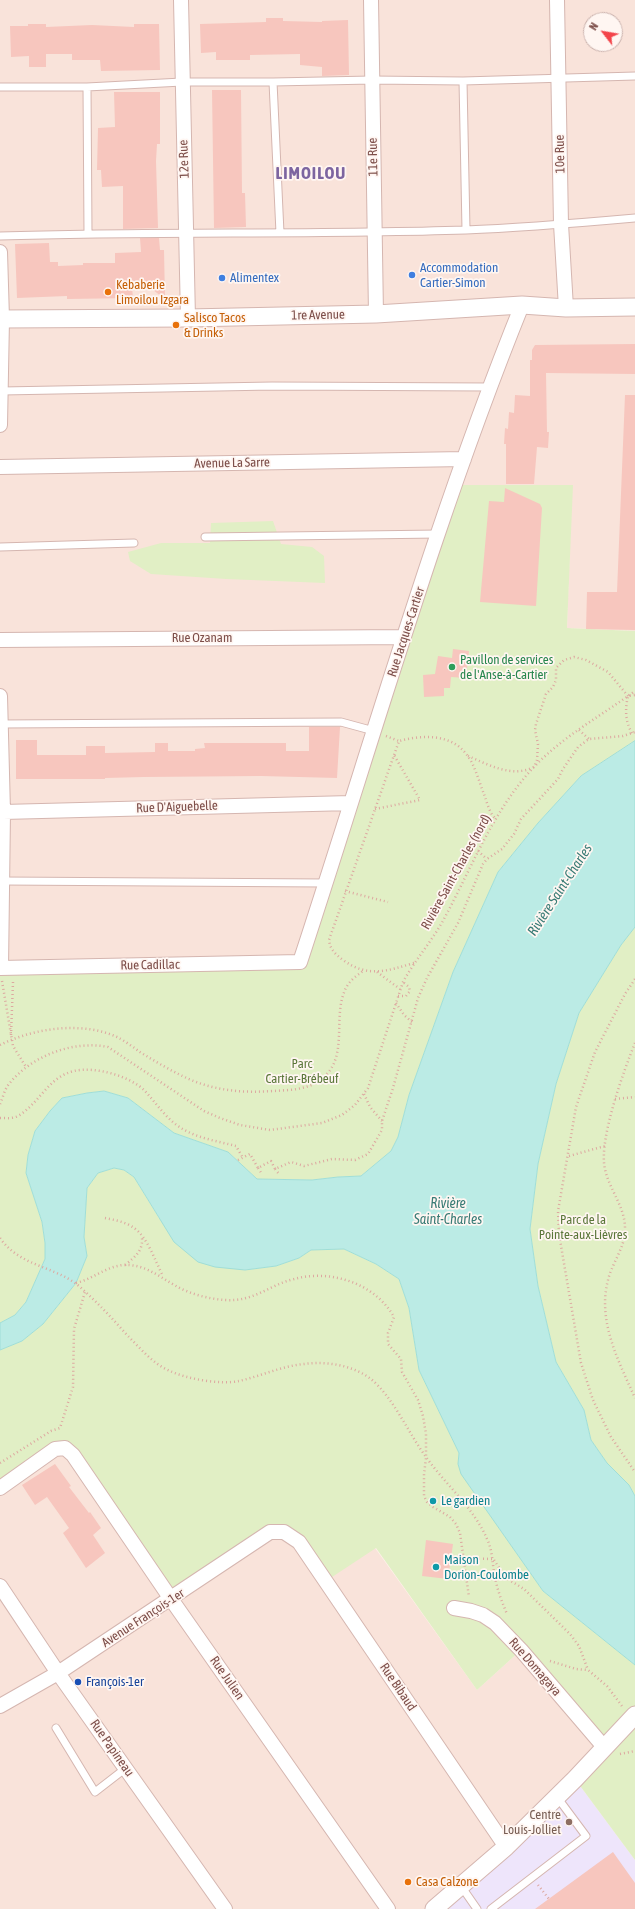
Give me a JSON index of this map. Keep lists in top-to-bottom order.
{
  "streets": {
    "street": [
      "10e Rue",
      "11e Rue",
      "12e Rue",
      "1re Avenue",
      "Avenue La Sarre",
      "Rue Jacques-Cartier",
      "Rue Ozanam",
      "Rue D'Aiguebelle",
      "Rue Cadillac",
      "Avenue François-1er",
      "Rue Domagaya",
      "Rue Julien",
      "Rue Bibaud",
      "Rue Papineau"
    ],
    "path": ["Rivière Saint-Charles (nord)"]
  },
  "crossings": [
    ["10e Rue", "1re Avenue"],
    ["11e Rue", "1re Avenue"],
    ["12e Rue", "1re Avenue"],
    ["1re Avenue", "Rue Jacques-Cartier"],
    ["Avenue La Sarre", "Rue Jacques-Cartier"],
    ["Rue Jacques-Cartier", "Rue Ozanam"],
    ["Rue Jacques-Cartier", "Rue D'Aiguebelle"],
    ["Rue Jacques-Cartier", "Rue Cadillac"],
    ["Avenue François-1er", "Rue Julien"],
    ["Avenue François-1er", "Rue Bibaud"],
    ["Avenue François-1er", "Rue Papineau"]
  ],
  "districts": ["LIMOILOU"],
  "water": ["Rivière Saint-Charles"],
  "parks": ["Parc Cartier-Brébeuf", "Parc de la Pointe-aux-Lièvres"],
  "places": [
    "Accommodation Cartier-Simon",
    "Alimentex",
    "Kebaberie Limoilou Izgara",
    "Salisco Tacos & Drinks",
    "Pavillon de services de l'Anse-à-Cartier",
    "Le gardien",
    "Maison Dorion-Coulombe",
    "François-1er",
    "Centre Louis-Jolliet",
    "Casa Calzone"
  ],
  "north": "top left"
}
